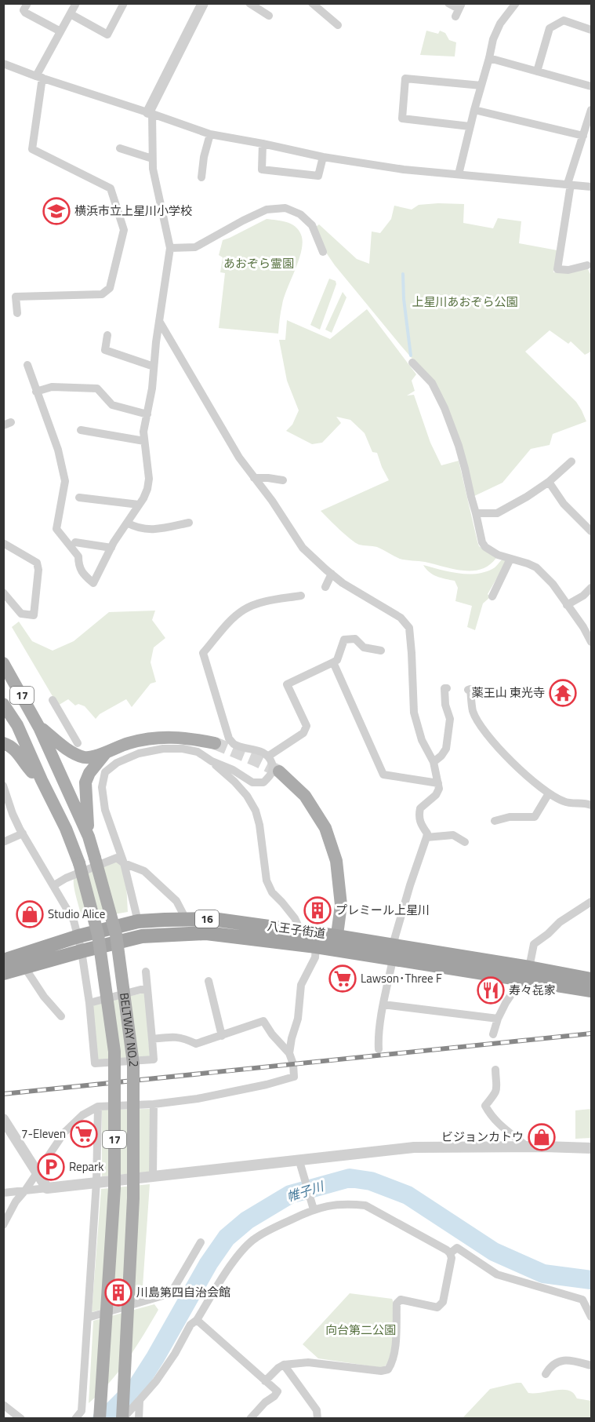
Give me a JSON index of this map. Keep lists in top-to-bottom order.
{
  "streets": {
    "highway": ["16", "八王子街道"],
    "main road": ["17", "BELTWAY NO.2"]
  },
  "water": ["帷子川"],
  "parks": ["あおぞら霊園", "上星川あおぞら公園", "向台第二公園"],
  "places": {
    "school or university": ["横浜市立上星川小学校"],
    "temple": ["薬王山 東光寺"],
    "building": ["プレミール上星川", "川島第四自治会館"],
    "shop": ["Studio Alice", "ビジョンカトウ"],
    "supermarket": ["Lawson･Three F", "7-Eleven"],
    "restaurant": ["寿々㐂家"],
    "parking": ["Repark"]
  }
}
